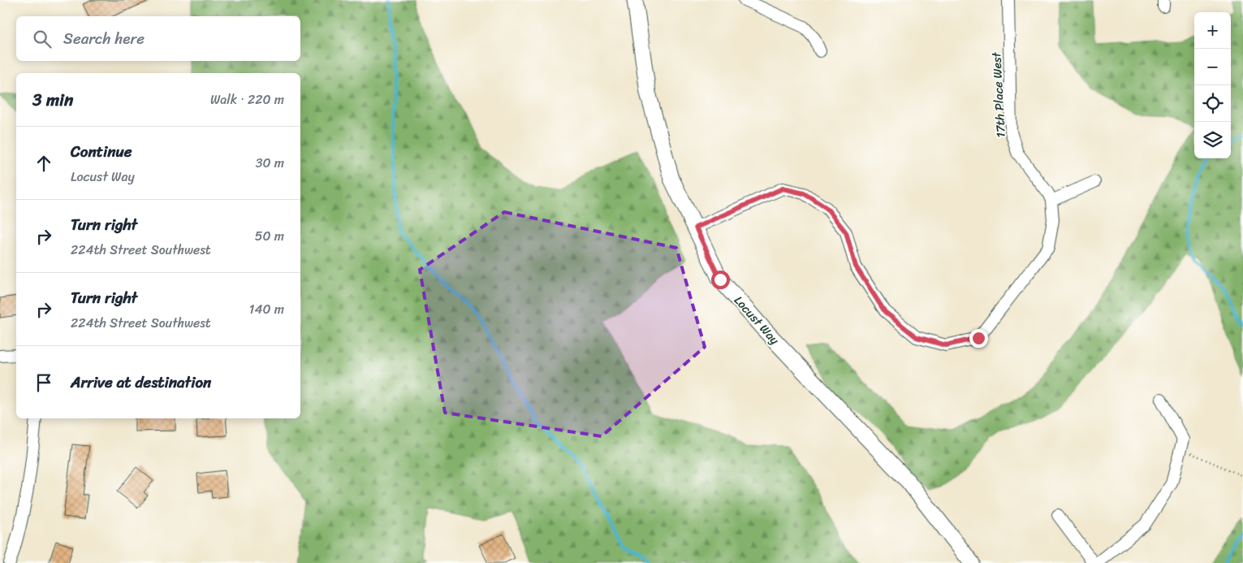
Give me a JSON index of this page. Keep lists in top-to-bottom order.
{
  "streets": {
    "main road": ["Locust Way"],
    "street": ["17th Place West"]
  },
  "page": {
    "map_buttons": ["+", "−"],
    "search": "Search here",
    "heading": ["3 min", "Walk · 220 m"],
    "list": [
      ["Continue", "Locust Way", "30 m"],
      ["Turn right", "224th Street Southwest", "50 m"],
      ["Turn right", "224th Street Southwest", "140 m"],
      "Arrive at destination"
    ]
  }
}
